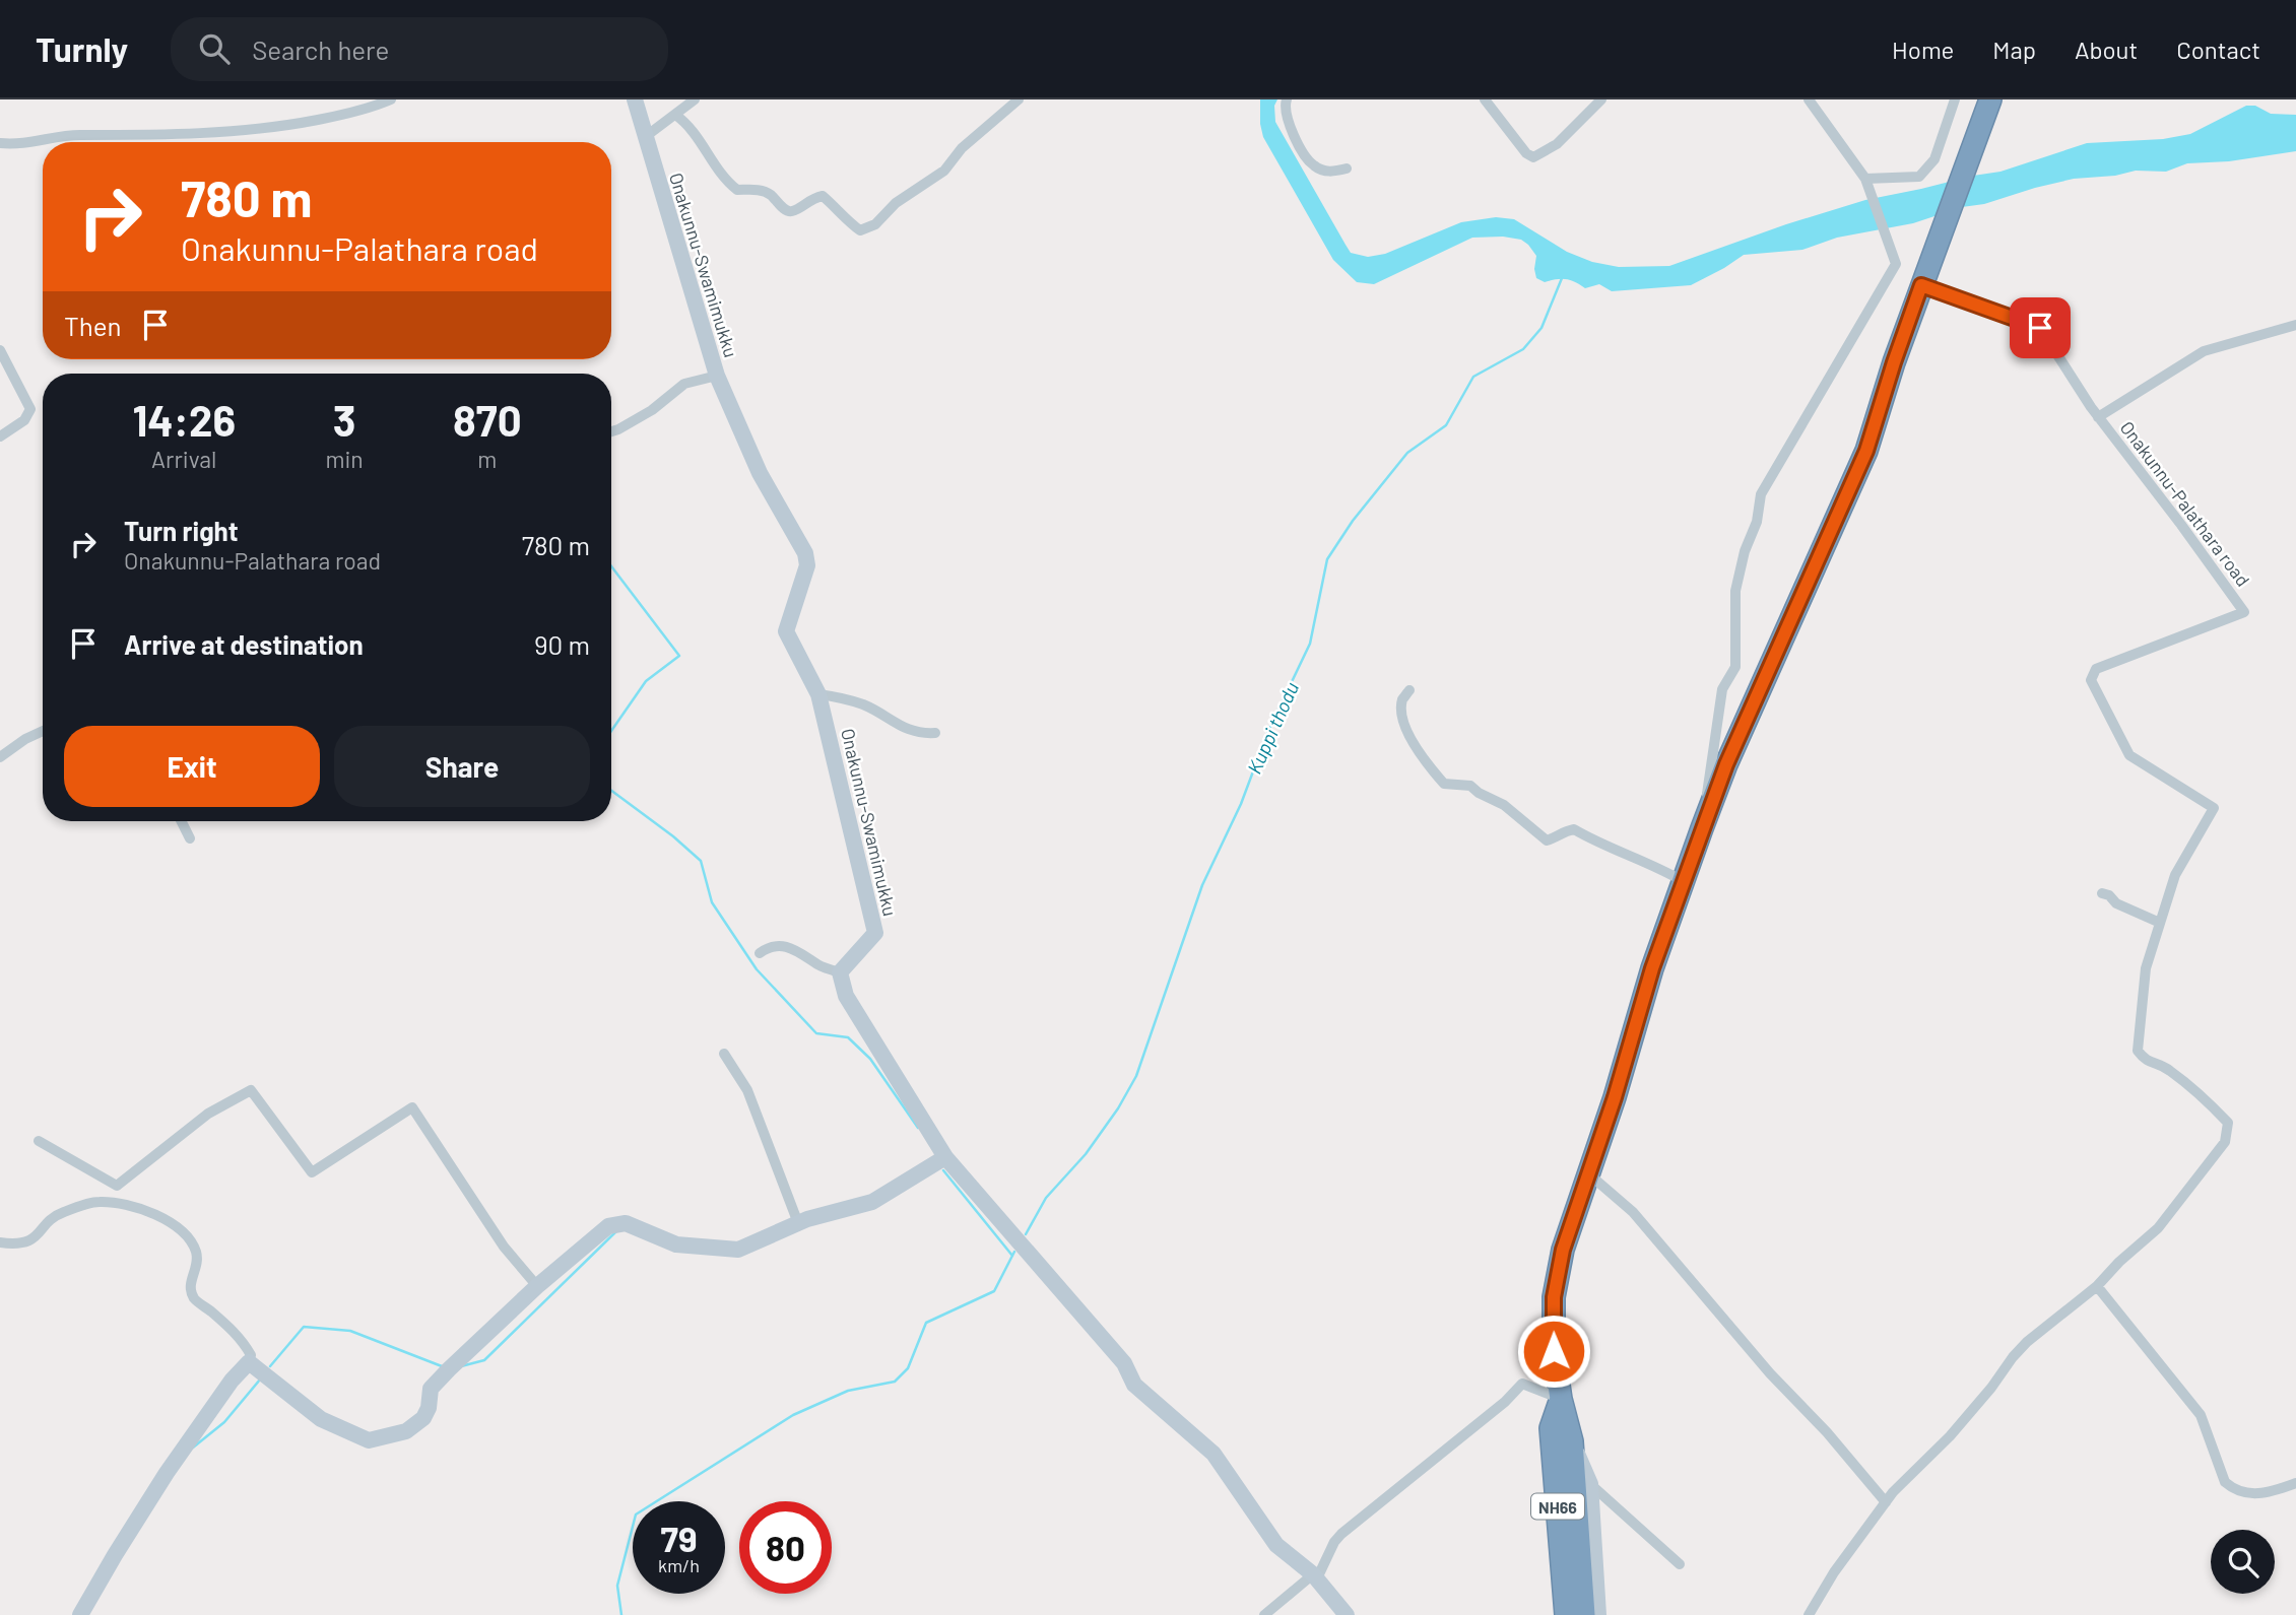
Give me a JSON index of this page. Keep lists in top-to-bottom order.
{
  "streets": {
    "highway": ["NH66"],
    "street": ["Onakunnu-Swamimukku", "Onakunnu-Palathara road"]
  },
  "crossings": [
    ["Onakunnu-Palathara road", "NH66"]
  ],
  "water": ["Kuppi thodu"],
  "page": {
    "header": "Turnly",
    "search": "Search here",
    "nav": [
      "Home",
      "Map",
      "About",
      "Contact"
    ],
    "turn": ["780 m", "Onakunnu-Palathara road"],
    "then": "Then",
    "eta": [
      "14:26",
      "Arrival",
      "3",
      "min",
      "870",
      "m"
    ],
    "list": [
      {
        "name": "Turn right",
        "note": "Onakunnu-Palathara road",
        "value": "780 m"
      },
      {
        "name": "Arrive at destination",
        "value": "90 m"
      }
    ],
    "buttons": ["Exit", "Share"],
    "speed": "79 km/h",
    "limit": "80"
  }
}
